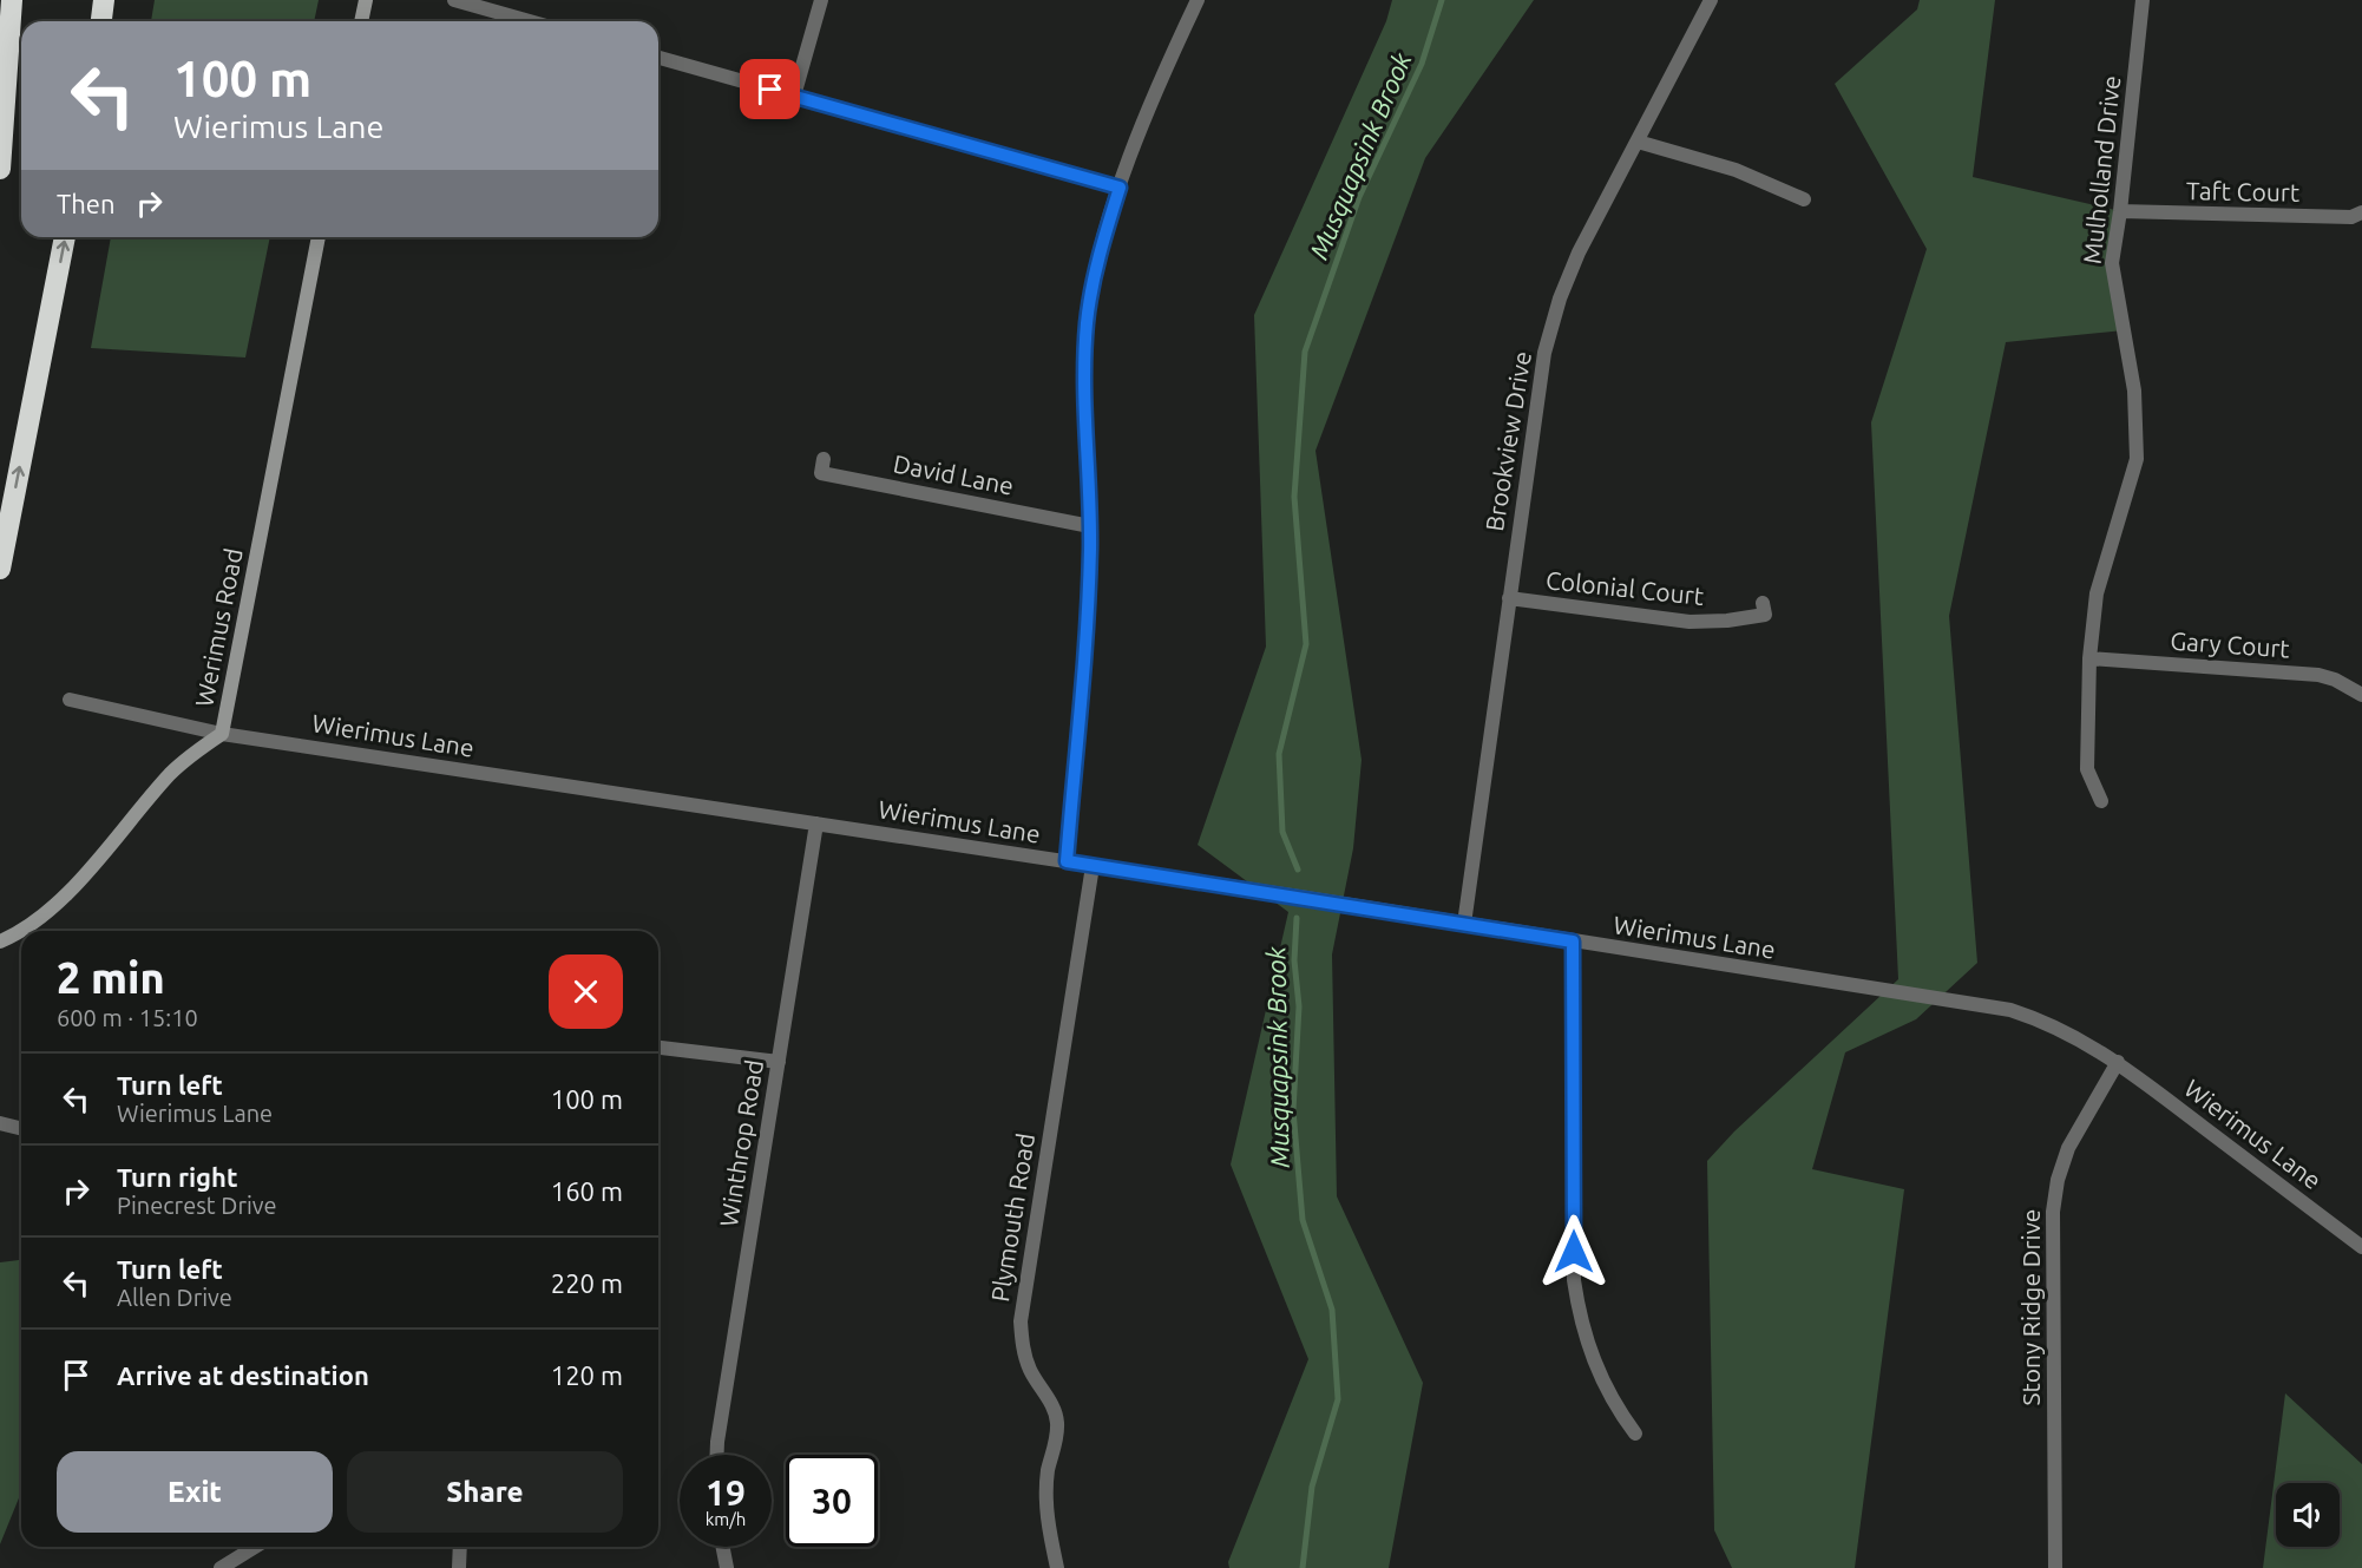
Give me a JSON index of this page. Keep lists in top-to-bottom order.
{
  "streets": {
    "main road": ["Werimus Road"],
    "street": [
      "Mulholland Drive",
      "Taft Court",
      "Brookview Drive",
      "David Lane",
      "Colonial Court",
      "Gary Court",
      "Wierimus Lane",
      "Winthrop Road",
      "Plymouth Road",
      "Stony Ridge Drive"
    ]
  },
  "crossings": [
    ["Mulholland Drive", "Taft Court"],
    ["Mulholland Drive", "Gary Court"],
    ["Brookview Drive", "Colonial Court"],
    ["Brookview Drive", "Wierimus Lane"],
    ["Werimus Road", "Wierimus Lane"],
    ["Wierimus Lane", "Winthrop Road"],
    ["Wierimus Lane", "Plymouth Road"],
    ["Wierimus Lane", "Stony Ridge Drive"]
  ],
  "water": ["Musquapsink Brook"],
  "page": {
    "turn": ["100 m", "Wierimus Lane"],
    "then": "Then",
    "heading": ["2 min", "600 m · 15:10"],
    "list": [
      {
        "name": "Turn left",
        "note": "Wierimus Lane",
        "value": "100 m"
      },
      {
        "name": "Turn right",
        "note": "Pinecrest Drive",
        "value": "160 m"
      },
      {
        "name": "Turn left",
        "note": "Allen Drive",
        "value": "220 m"
      },
      {
        "name": "Arrive at destination",
        "value": "120 m"
      }
    ],
    "buttons": ["Exit", "Share"],
    "speed": "19 km/h",
    "limit": "30"
  }
}
